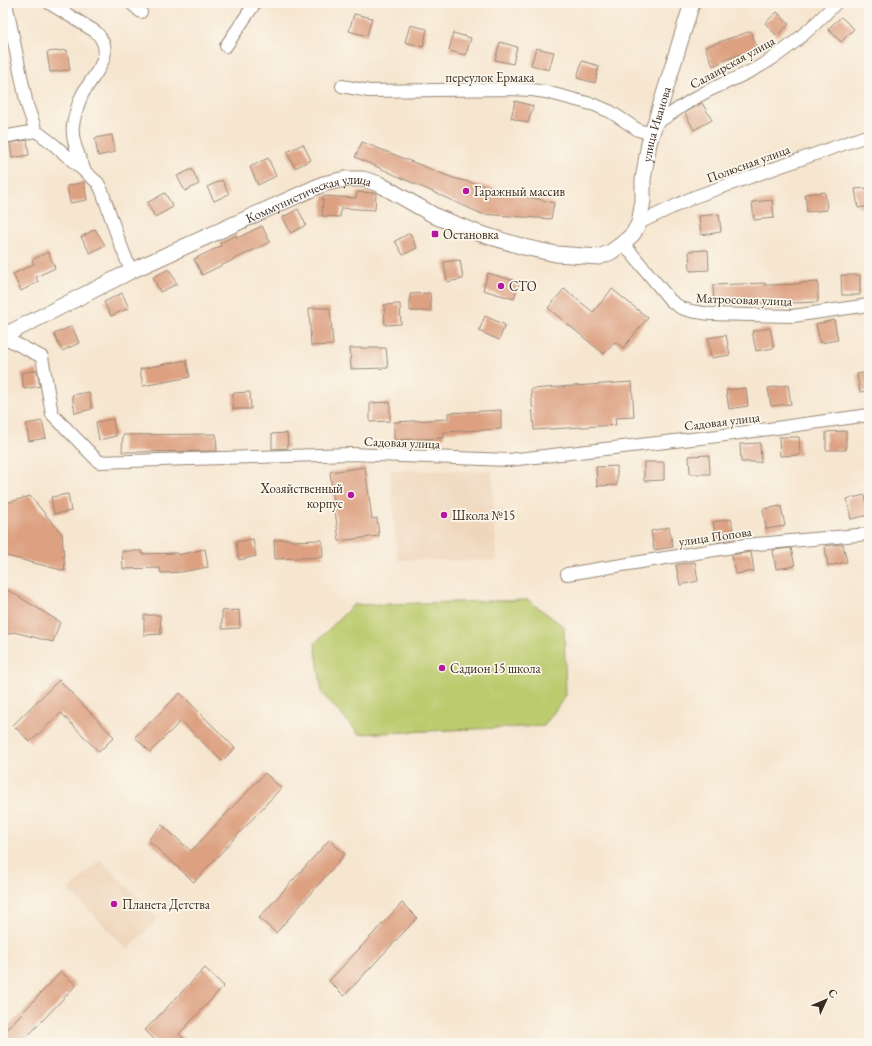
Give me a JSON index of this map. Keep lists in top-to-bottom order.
{
  "streets": {
    "street": [
      "Салаирская улица",
      "переулок Ермака",
      "улица Иванова",
      "Полюсная улица",
      "Коммунистическая улица",
      "Матросовая улица",
      "Садовая улица",
      "улица Попова"
    ]
  },
  "crossings": [
    ["Салаирская улица", "переулок Ермака"],
    ["Салаирская улица", "улица Иванова"],
    ["переулок Ермака", "улица Иванова"],
    ["улица Иванова", "Полюсная улица"],
    ["улица Иванова", "Коммунистическая улица"],
    ["улица Иванова", "Матросовая улица"],
    ["Коммунистическая улица", "Матросовая улица"],
    ["Коммунистическая улица", "Садовая улица"]
  ],
  "places": {
    "other": [
      "Гаражный массив",
      "СТО",
      "Хозяйственный корпус",
      "Школа №15",
      "Садион 15 школа",
      "Планета Детства"
    ],
    "transit": ["Остановка"]
  },
  "north": "top right"
}
